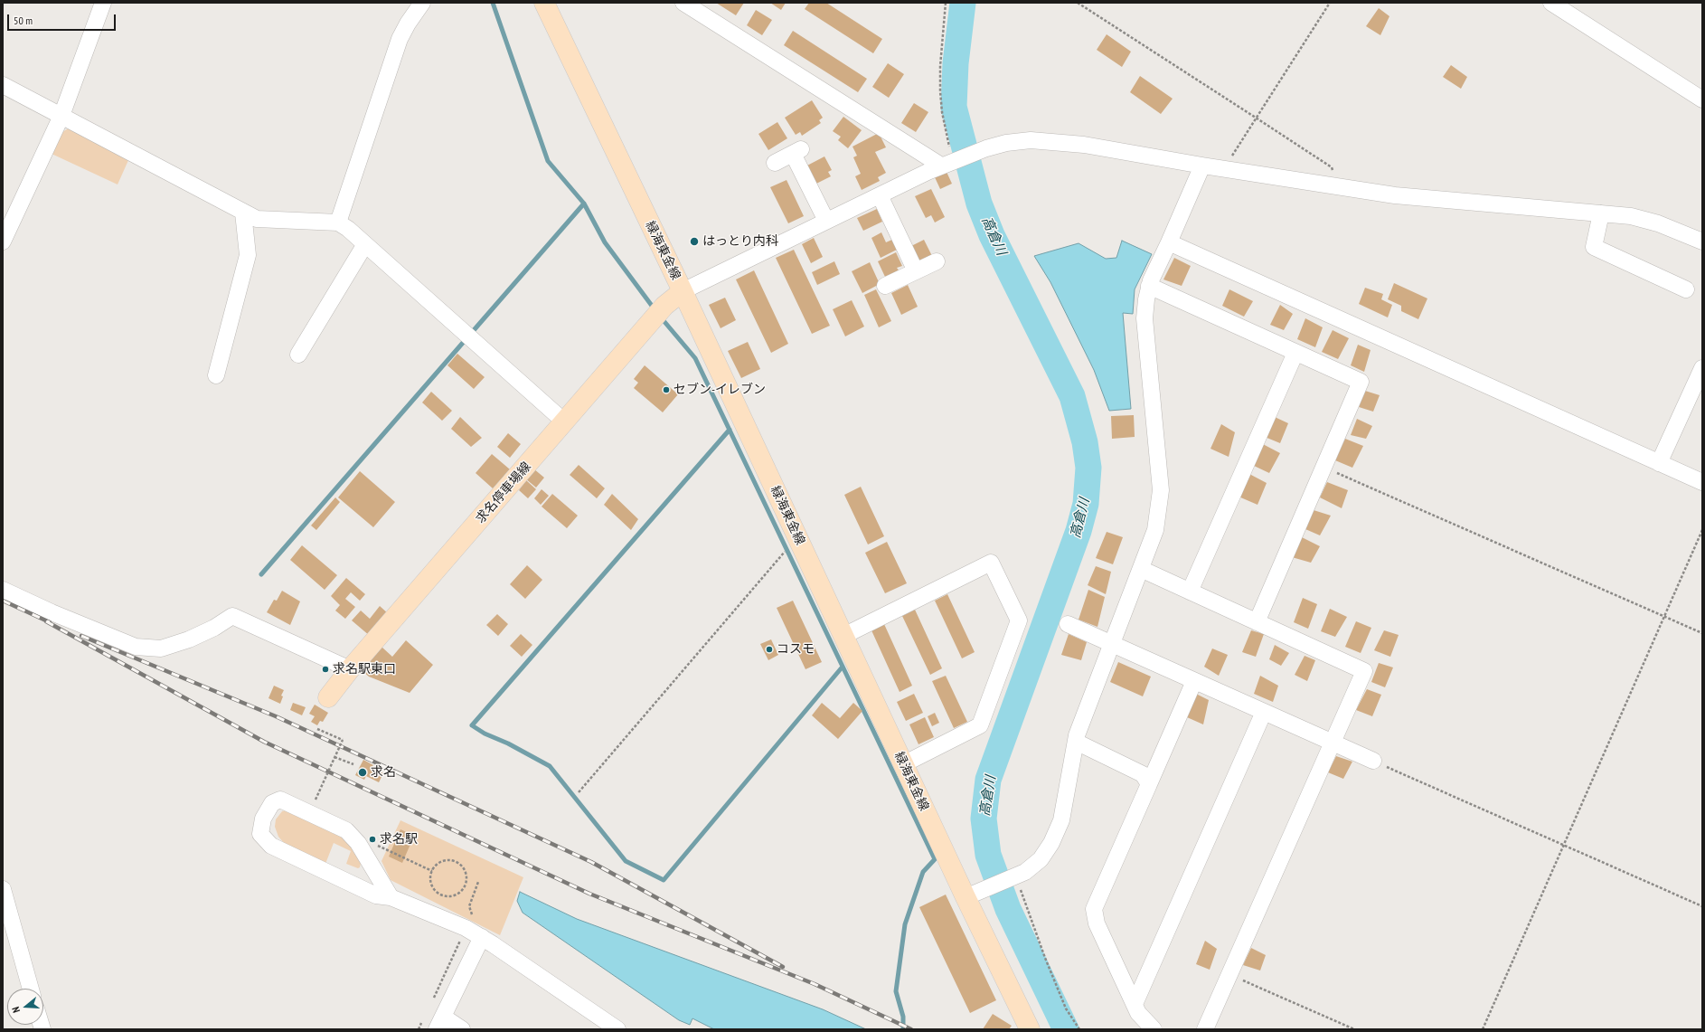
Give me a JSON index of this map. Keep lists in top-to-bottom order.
{
  "streets": {
    "main road": ["緑海東金線", "求名停車場線"]
  },
  "crossings": [
    ["緑海東金線", "求名停車場線"]
  ],
  "water": ["高倉川"],
  "places": [
    "はっとり内科",
    "セブン-イレブン",
    "コスモ",
    "求名駅東口",
    "求名",
    "求名駅"
  ],
  "scale_bar": "50 m",
  "north": "left"
}
